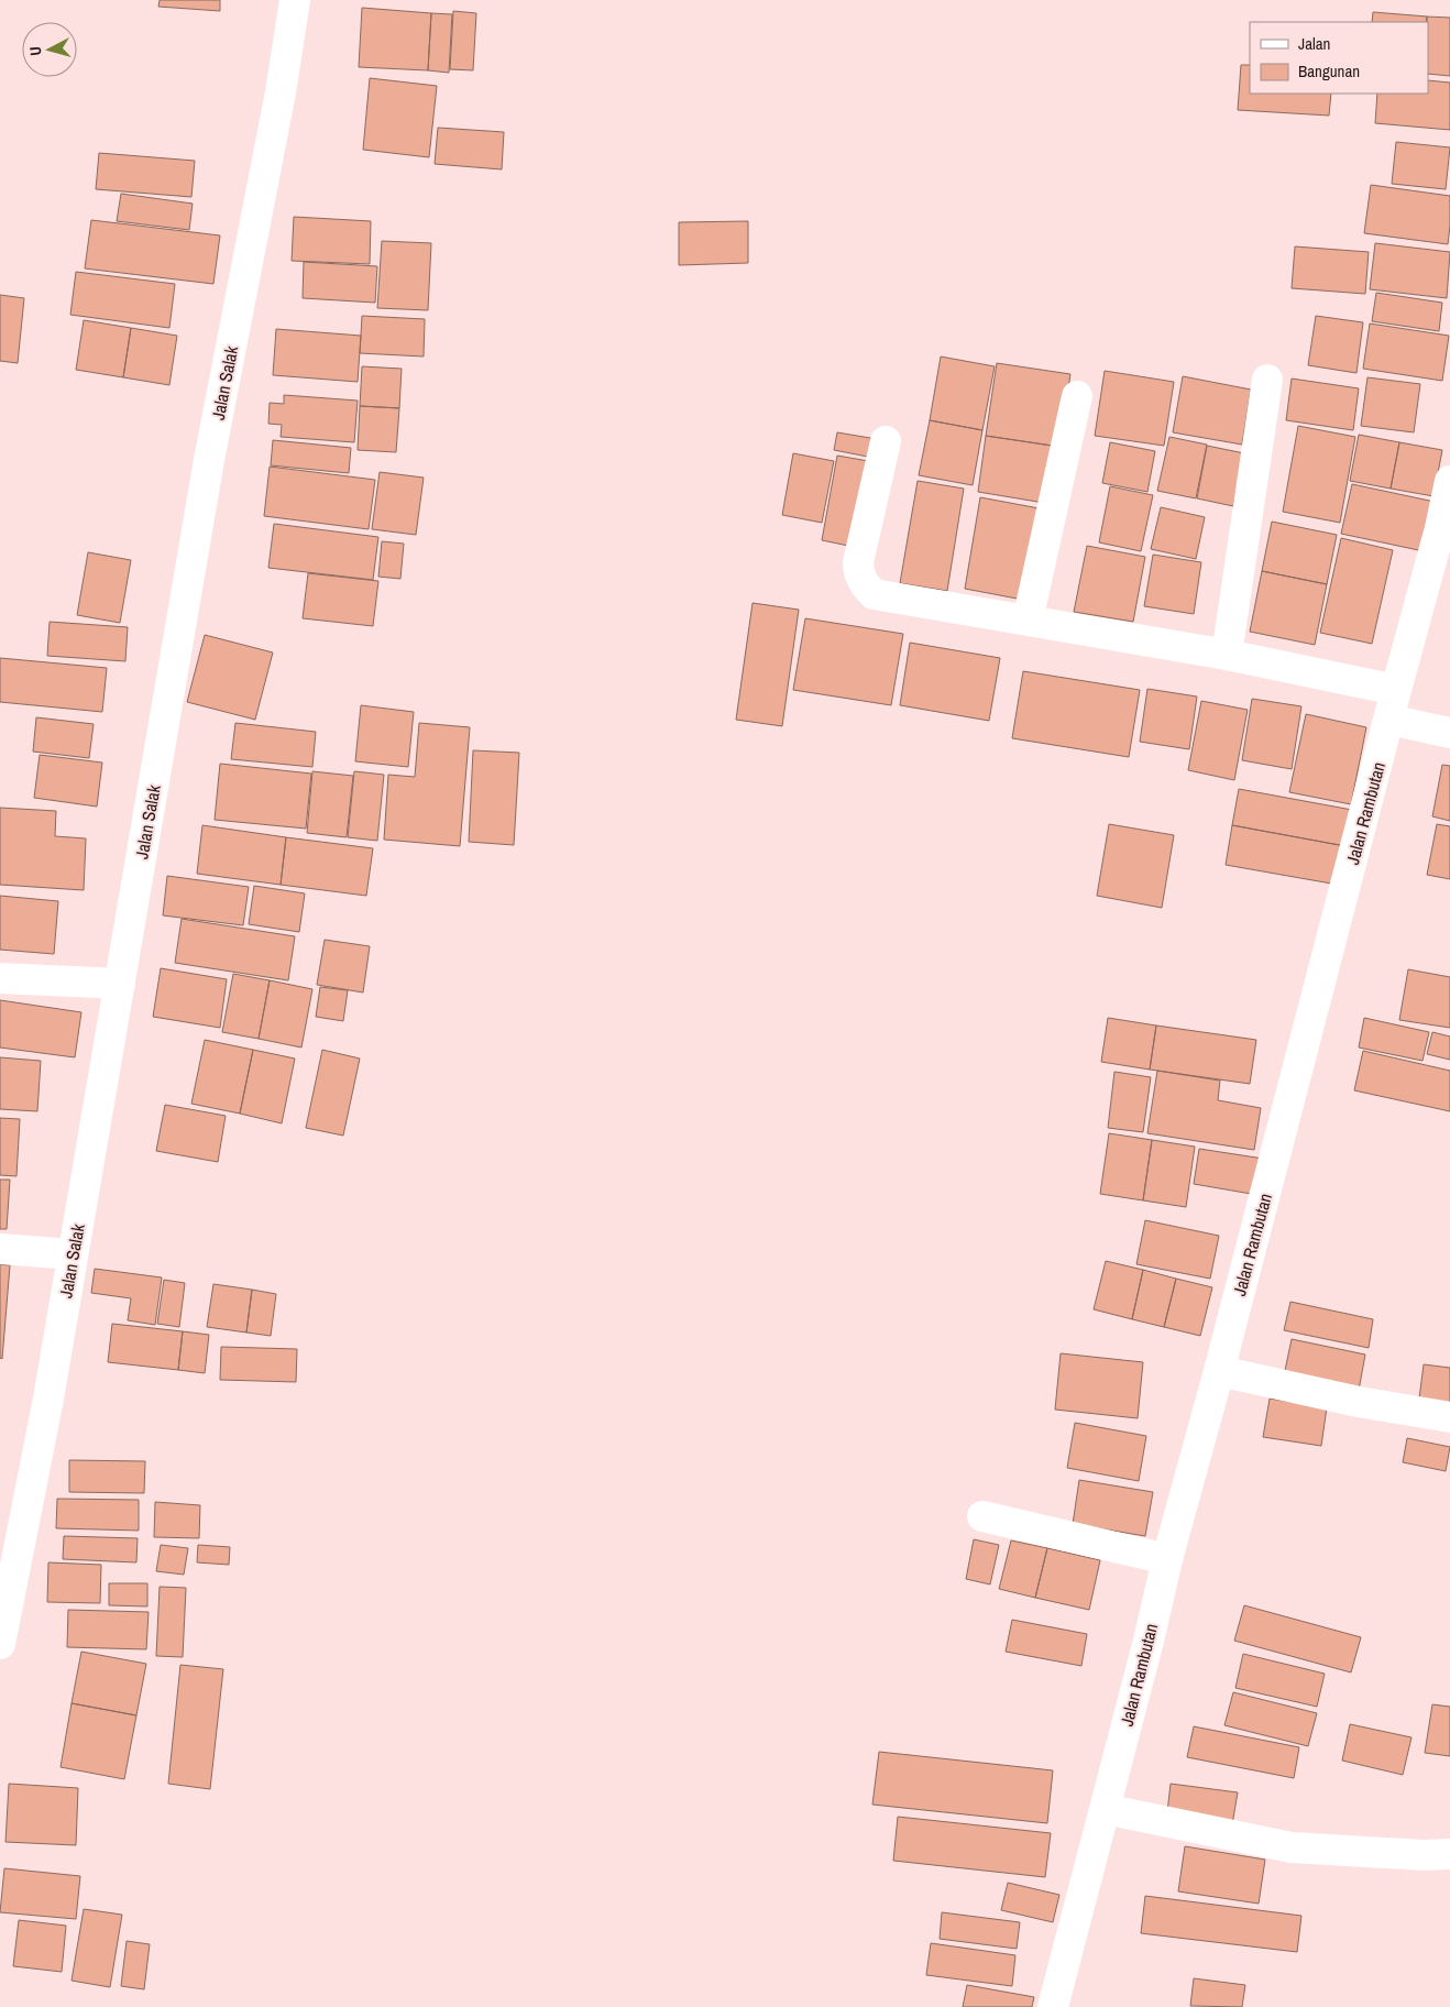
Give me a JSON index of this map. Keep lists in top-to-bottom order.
{
  "streets": {
    "street": ["Jalan Salak", "Jalan Rambutan"]
  },
  "legend": ["Jalan", "Bangunan"],
  "north": "left"
}
